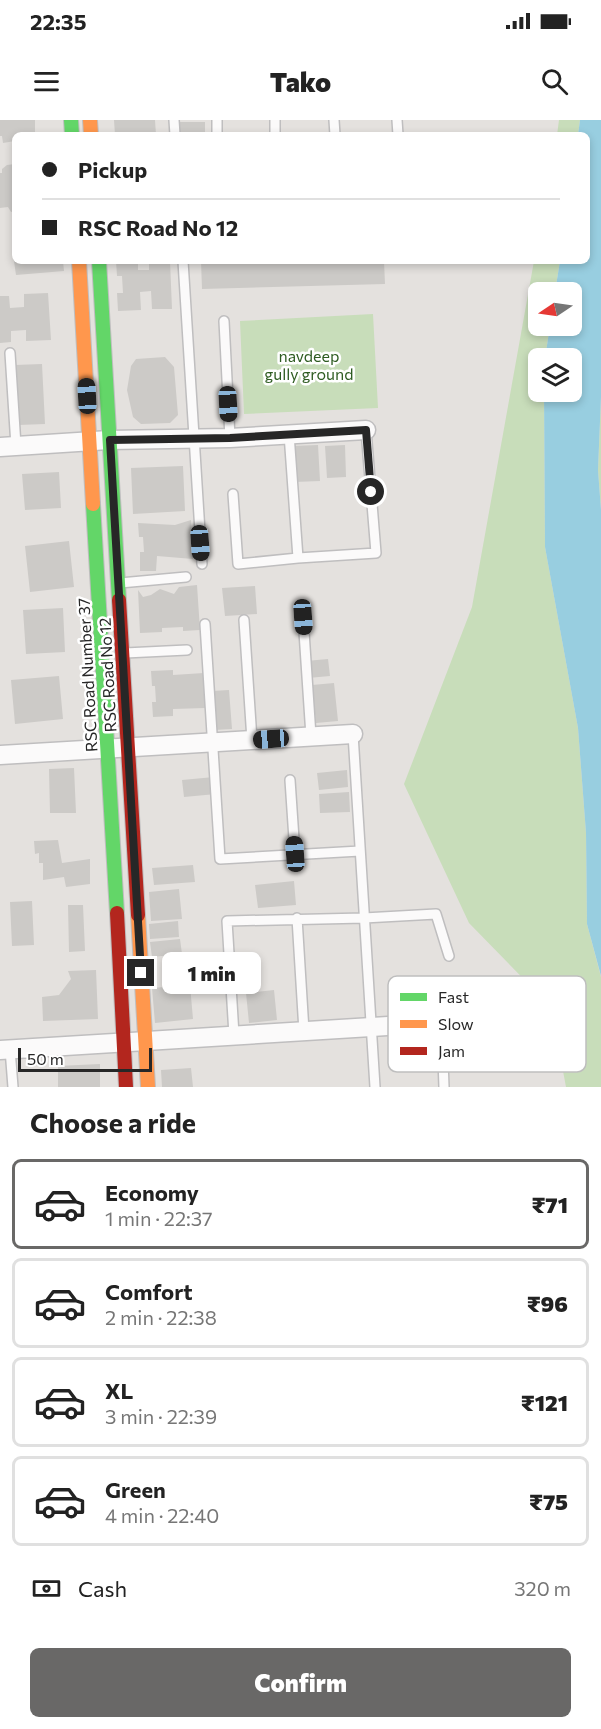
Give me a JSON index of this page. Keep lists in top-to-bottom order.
{
  "streets": {
    "street": ["RSC Road Number 37", "RSC Road No 12"]
  },
  "parks": ["navdeep gully ground"],
  "legend": ["Fast", "Slow", "Jam"],
  "scale_bar": "50 m",
  "north": "left",
  "page": {
    "status": "22:35",
    "header": "Tako",
    "banner": ["Pickup", "RSC Road No 12"],
    "bubble": "1 min",
    "scale": "50 m",
    "heading": "Choose a ride",
    "list": [
      {
        "name": "Economy",
        "note": "1 min · 22:37",
        "value": "₹71"
      },
      {
        "name": "Comfort",
        "note": "2 min · 22:38",
        "value": "₹96"
      },
      {
        "name": "XL",
        "note": "3 min · 22:39",
        "value": "₹121"
      },
      {
        "name": "Green",
        "note": "4 min · 22:40",
        "value": "₹75"
      }
    ],
    "pay": ["Cash", "320 m"],
    "buttons": "Confirm"
  }
}
